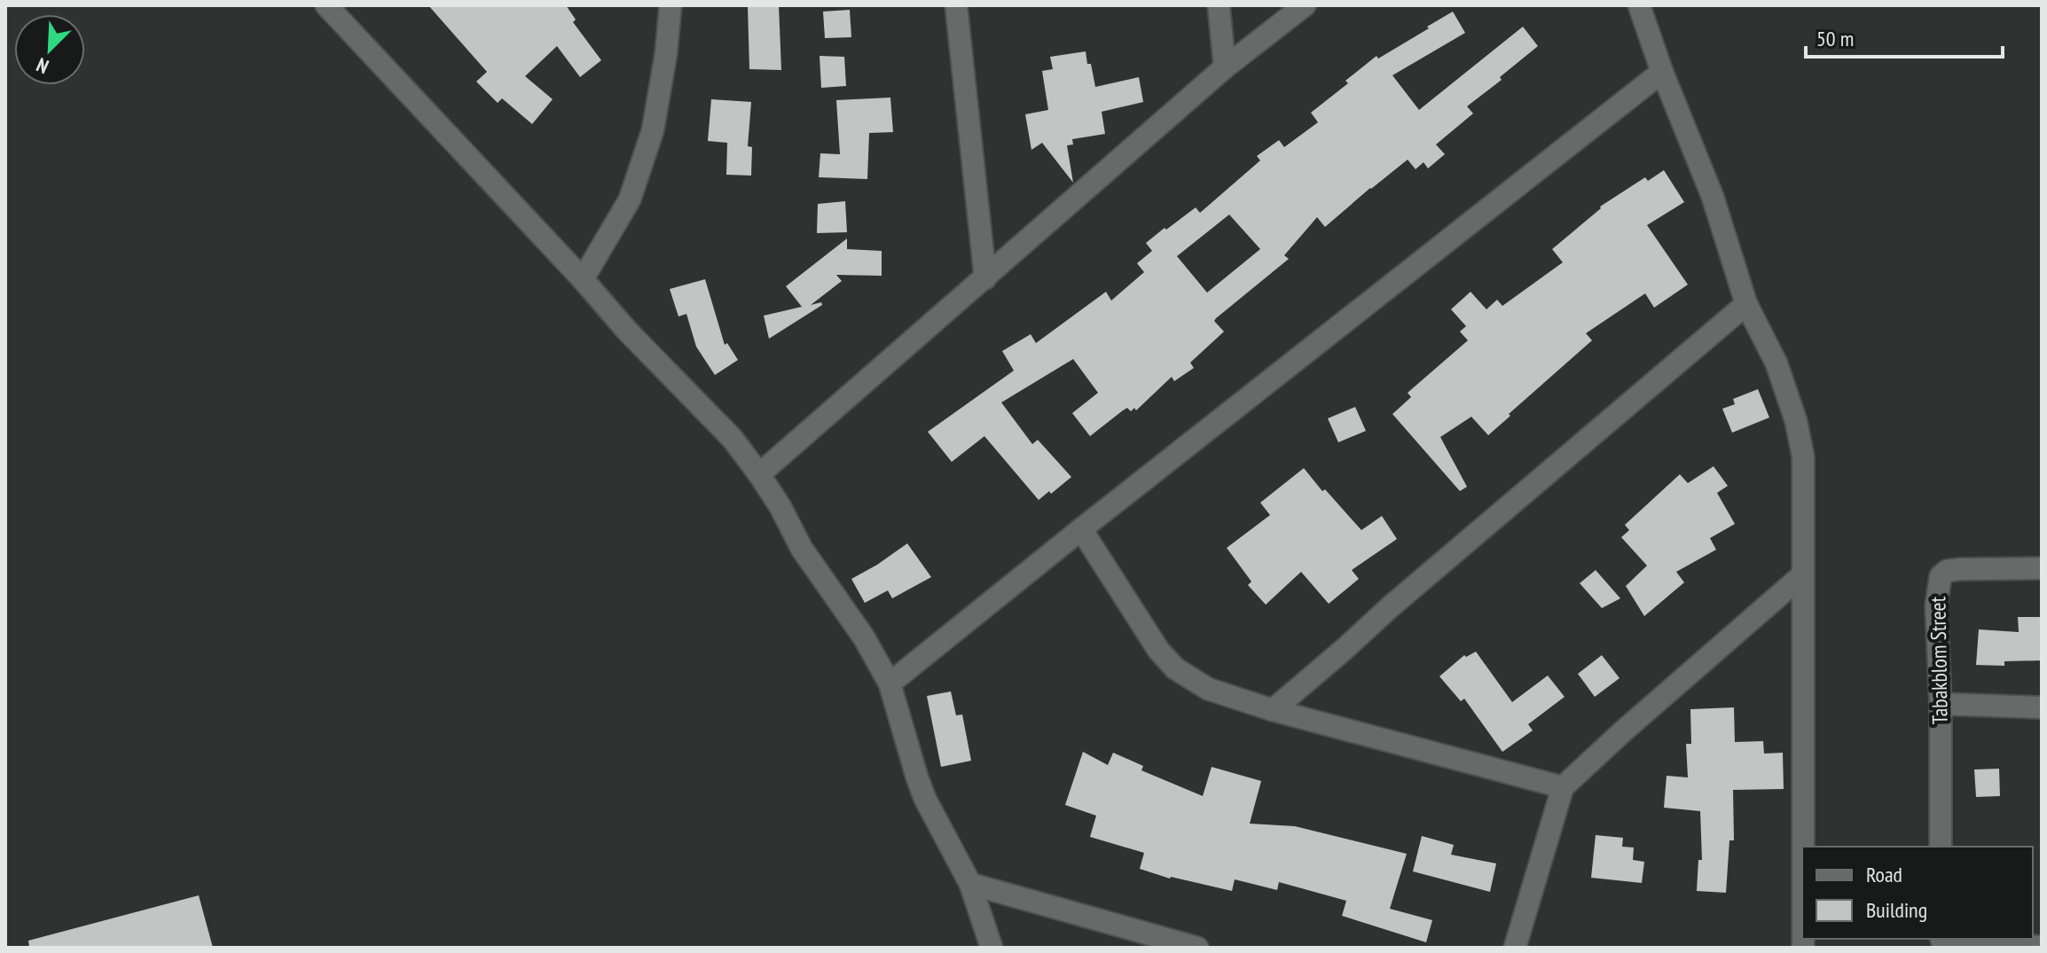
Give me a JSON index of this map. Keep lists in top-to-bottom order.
{
  "streets": {
    "street": ["Tabakblom Street"]
  },
  "legend": ["Road", "Building"],
  "scale_bar": "50 m",
  "north": "bottom left"
}
